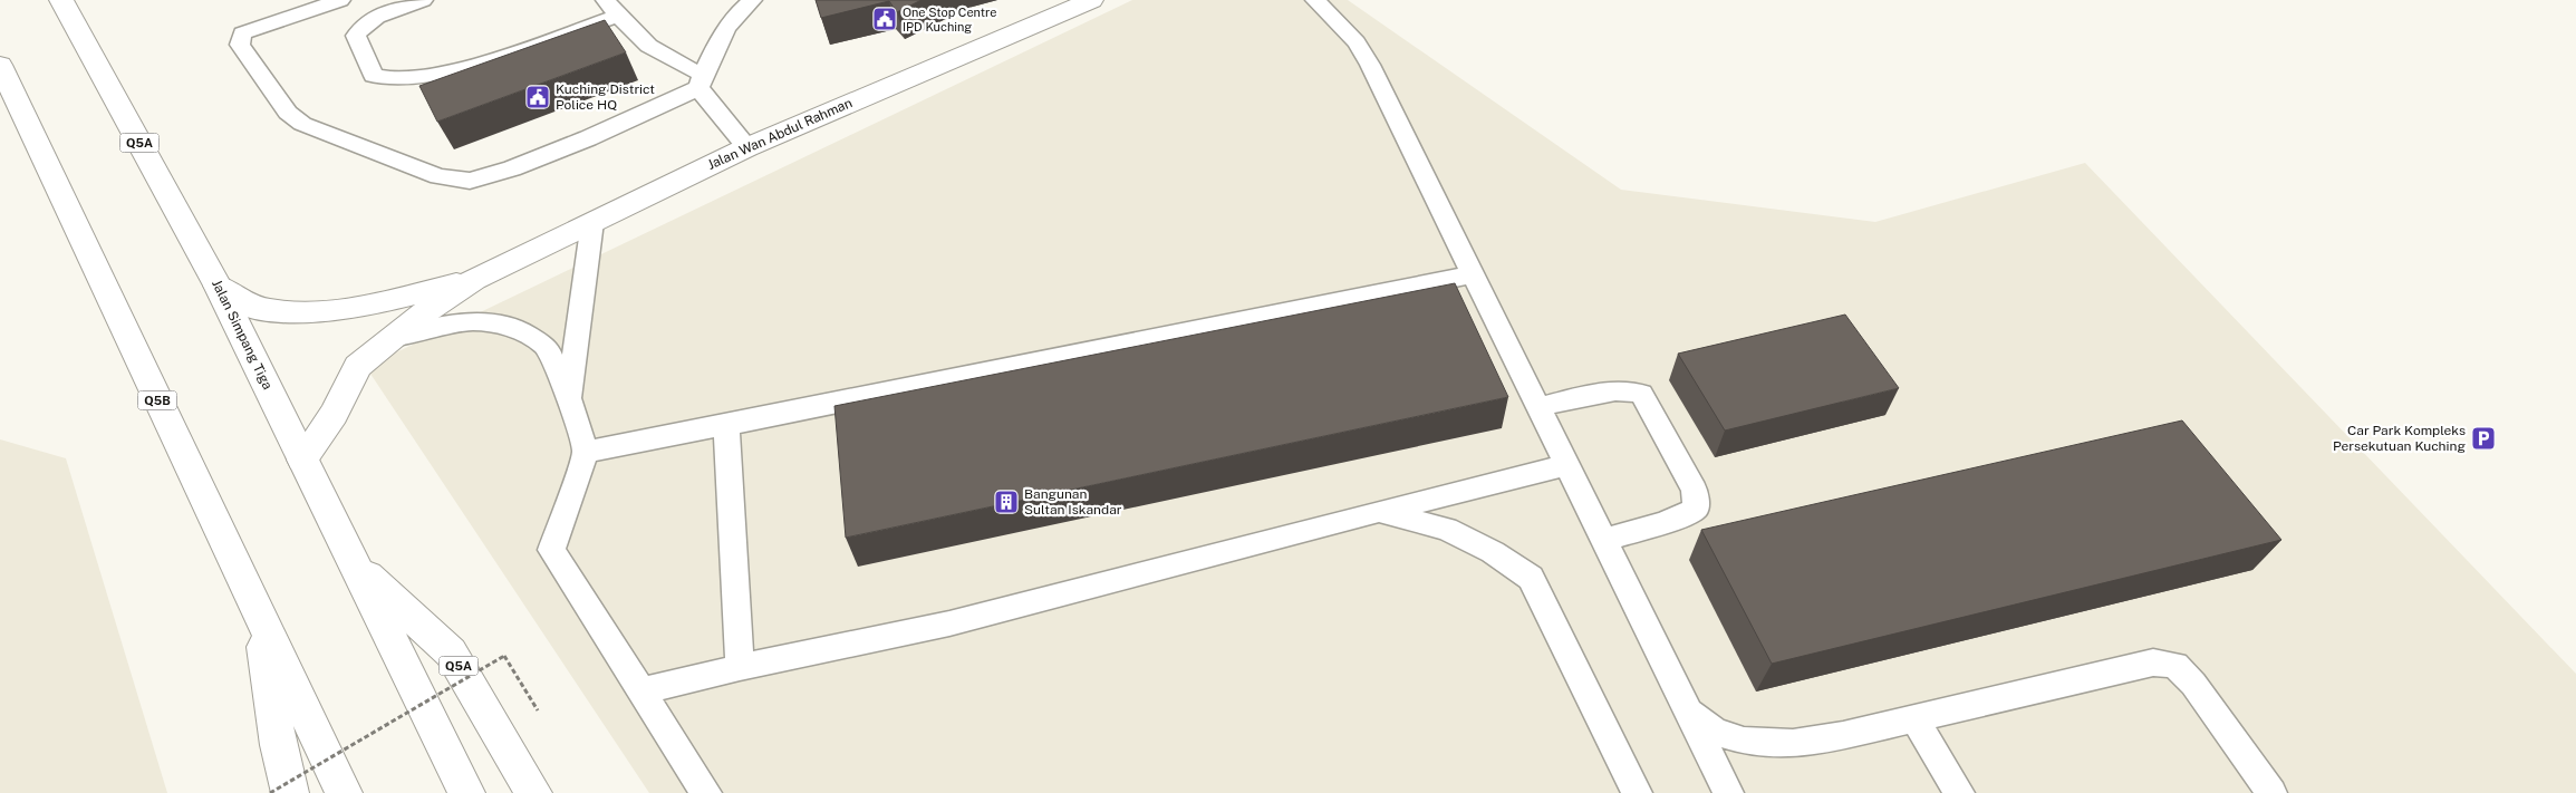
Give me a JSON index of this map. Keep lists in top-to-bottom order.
{
  "streets": {
    "main road": [
      "Jalan Wan Abdul Rahman",
      "Q5A",
      "Jalan Simpang Tiga",
      "Q5B"
    ]
  },
  "crossings": [
    ["Q5A", "Jalan Simpang Tiga"]
  ],
  "places": {
    "public building": ["One Stop Centre IPD Kuching", "Kuching District Police HQ"],
    "parking": ["Car Park Kompleks Persekutuan Kuching"],
    "building": ["Bangunan Sultan Iskandar"]
  }
}
